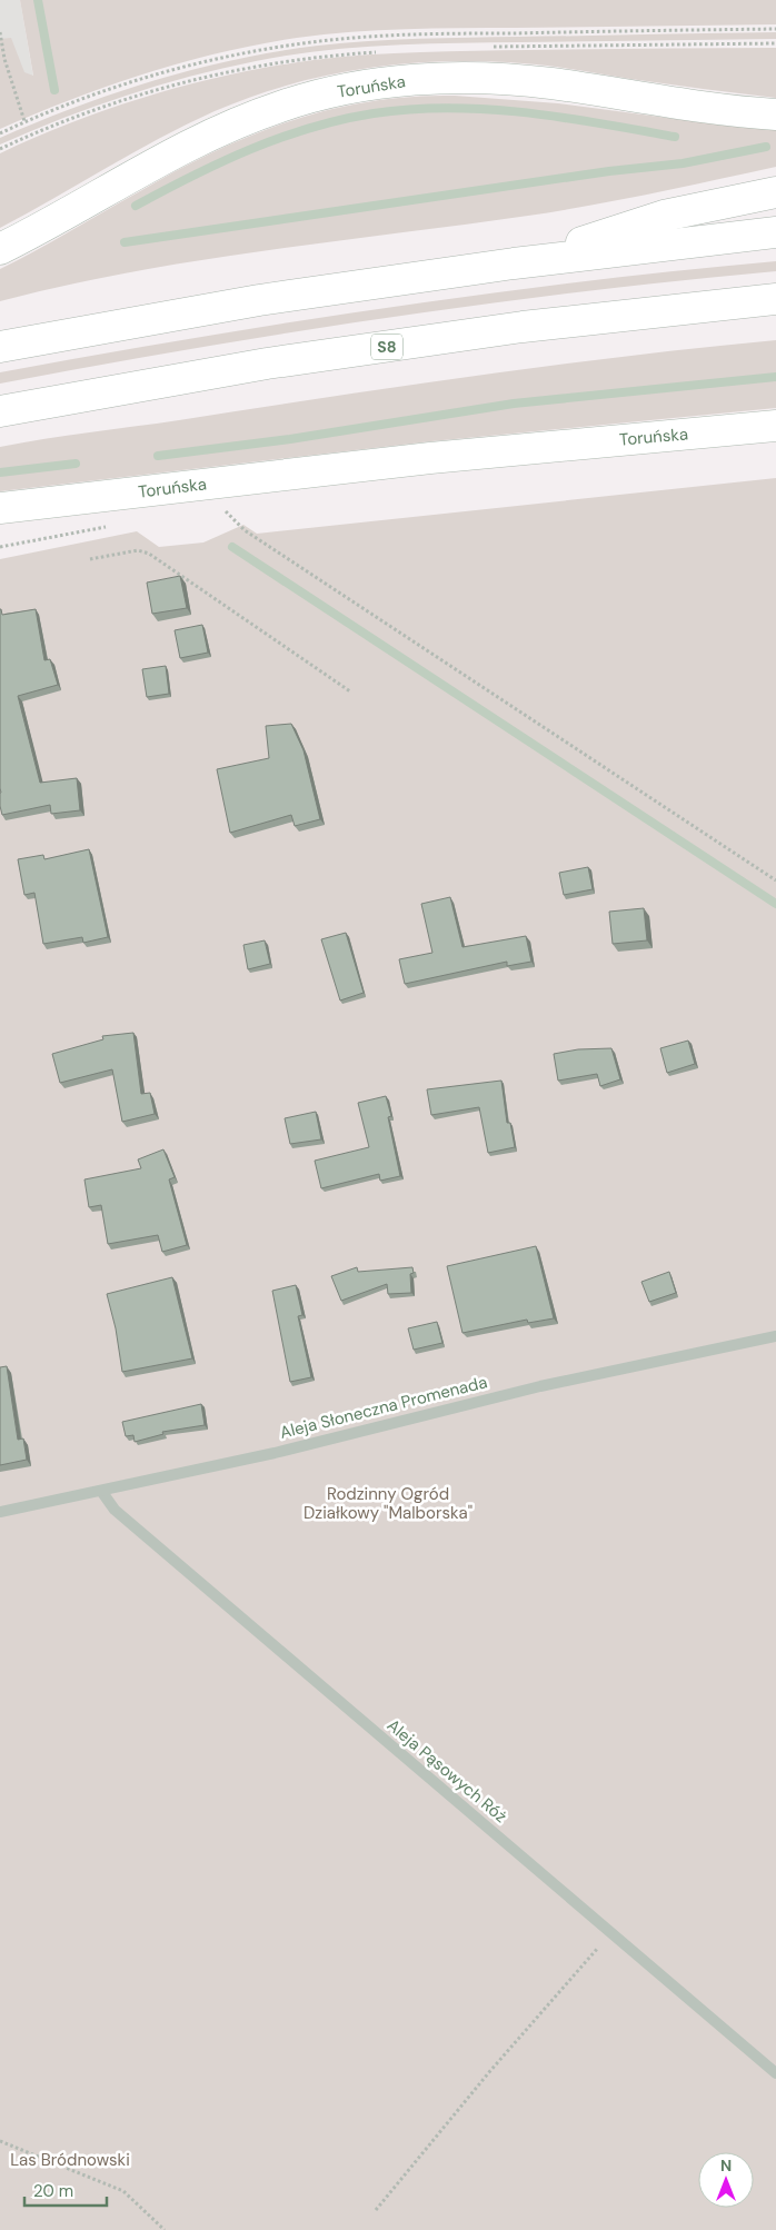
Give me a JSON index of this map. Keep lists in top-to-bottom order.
{
  "streets": {
    "main road": ["Toruńska", "S8"],
    "lane": ["Aleja Słoneczna Promenada", "Aleja Pąsowych Róż"]
  },
  "crossings": [
    ["Aleja Słoneczna Promenada", "Aleja Pąsowych Róż"]
  ],
  "parks": ["Rodzinny Ogród Działkowy \"Malborska\"", "Las Bródnowski"],
  "scale_bar": "20 m",
  "north": "top"
}
